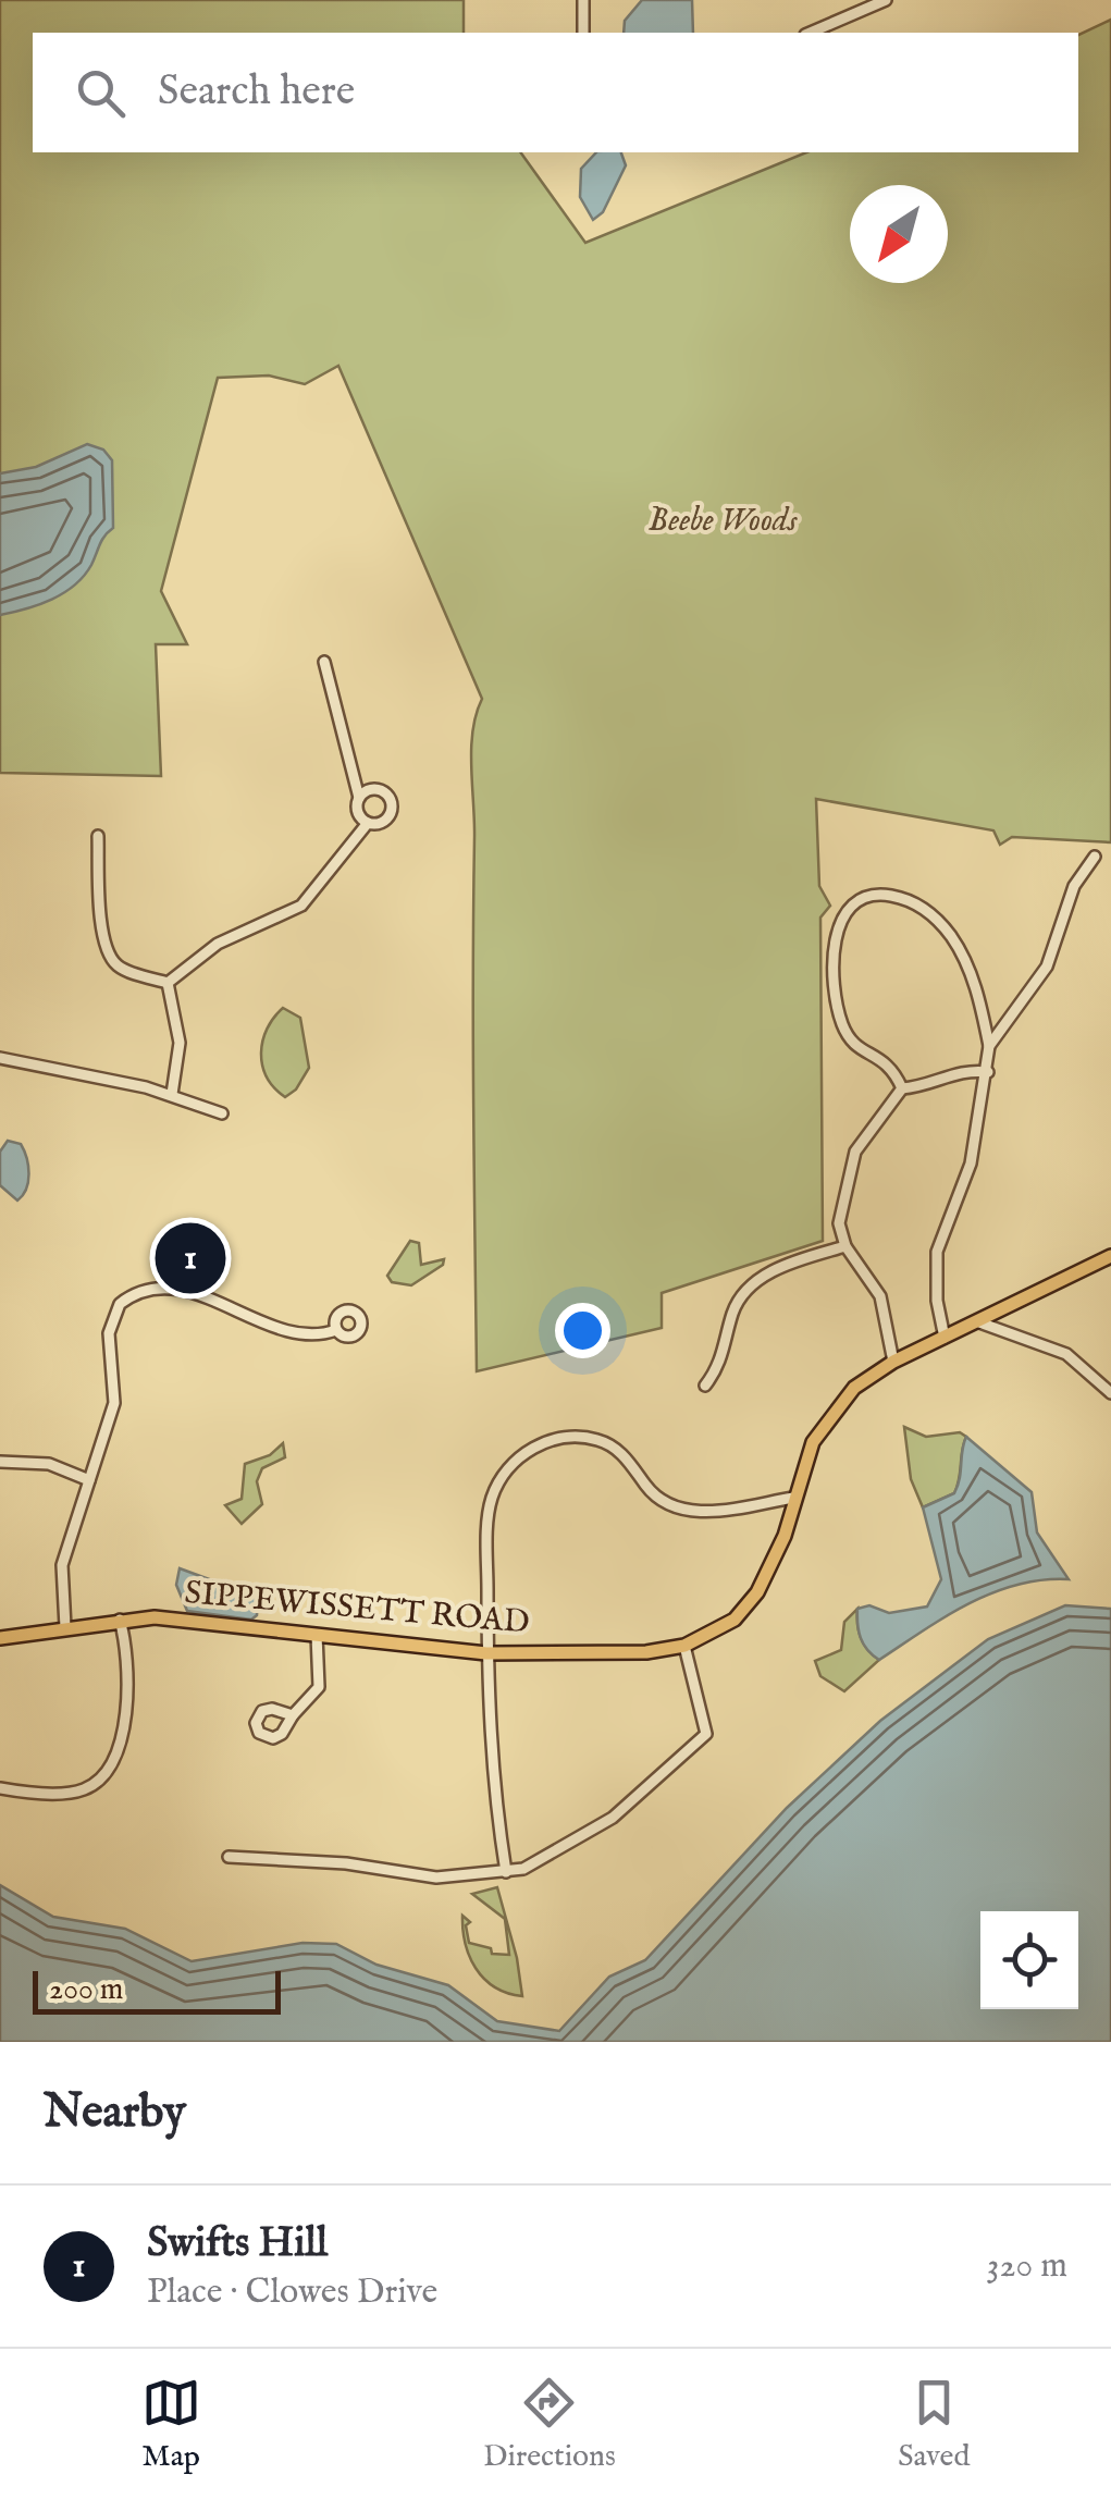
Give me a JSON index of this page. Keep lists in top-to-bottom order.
{
  "streets": {
    "main road": ["SIPPEWISSETT ROAD"]
  },
  "parks": ["Beebe Woods"],
  "scale_bar": "200 m",
  "north": "bottom left",
  "page": {
    "search": "Search here",
    "pins": "1",
    "scale": "200 m",
    "heading": "Nearby",
    "list": [
      {
        "mark": "1",
        "name": "Swifts Hill",
        "note": "Place · Clowes Drive",
        "value": "320 m"
      }
    ],
    "nav": ["Map", "Directions", "Saved"]
  }
}
